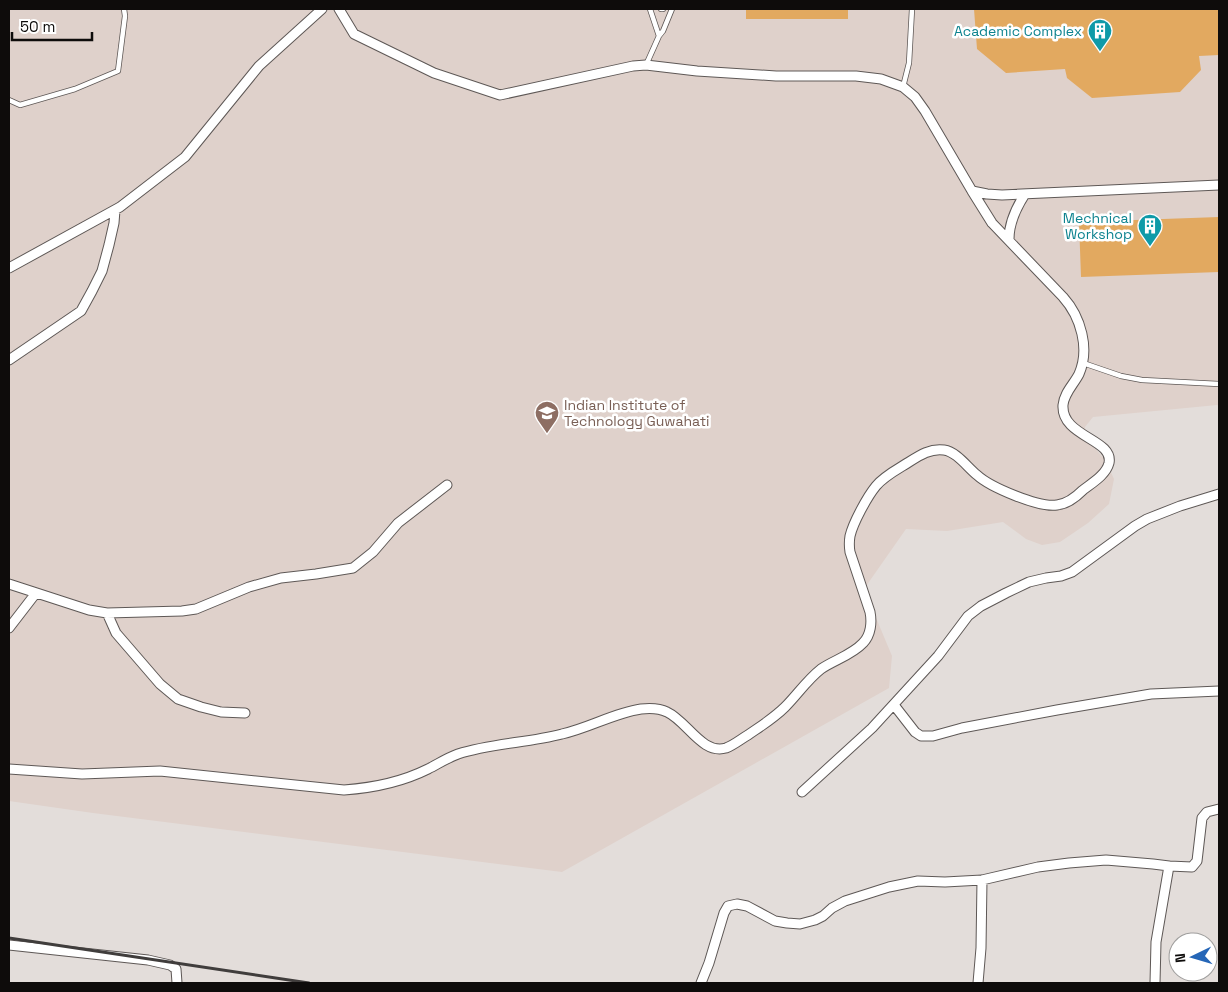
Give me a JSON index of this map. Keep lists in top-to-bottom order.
{
  "places": {
    "building": ["Academic Complex", "Mechnical Workshop"],
    "school or university": ["Indian Institute of Technology Guwahati"]
  },
  "scale_bar": "50 m",
  "north": "left"
}
